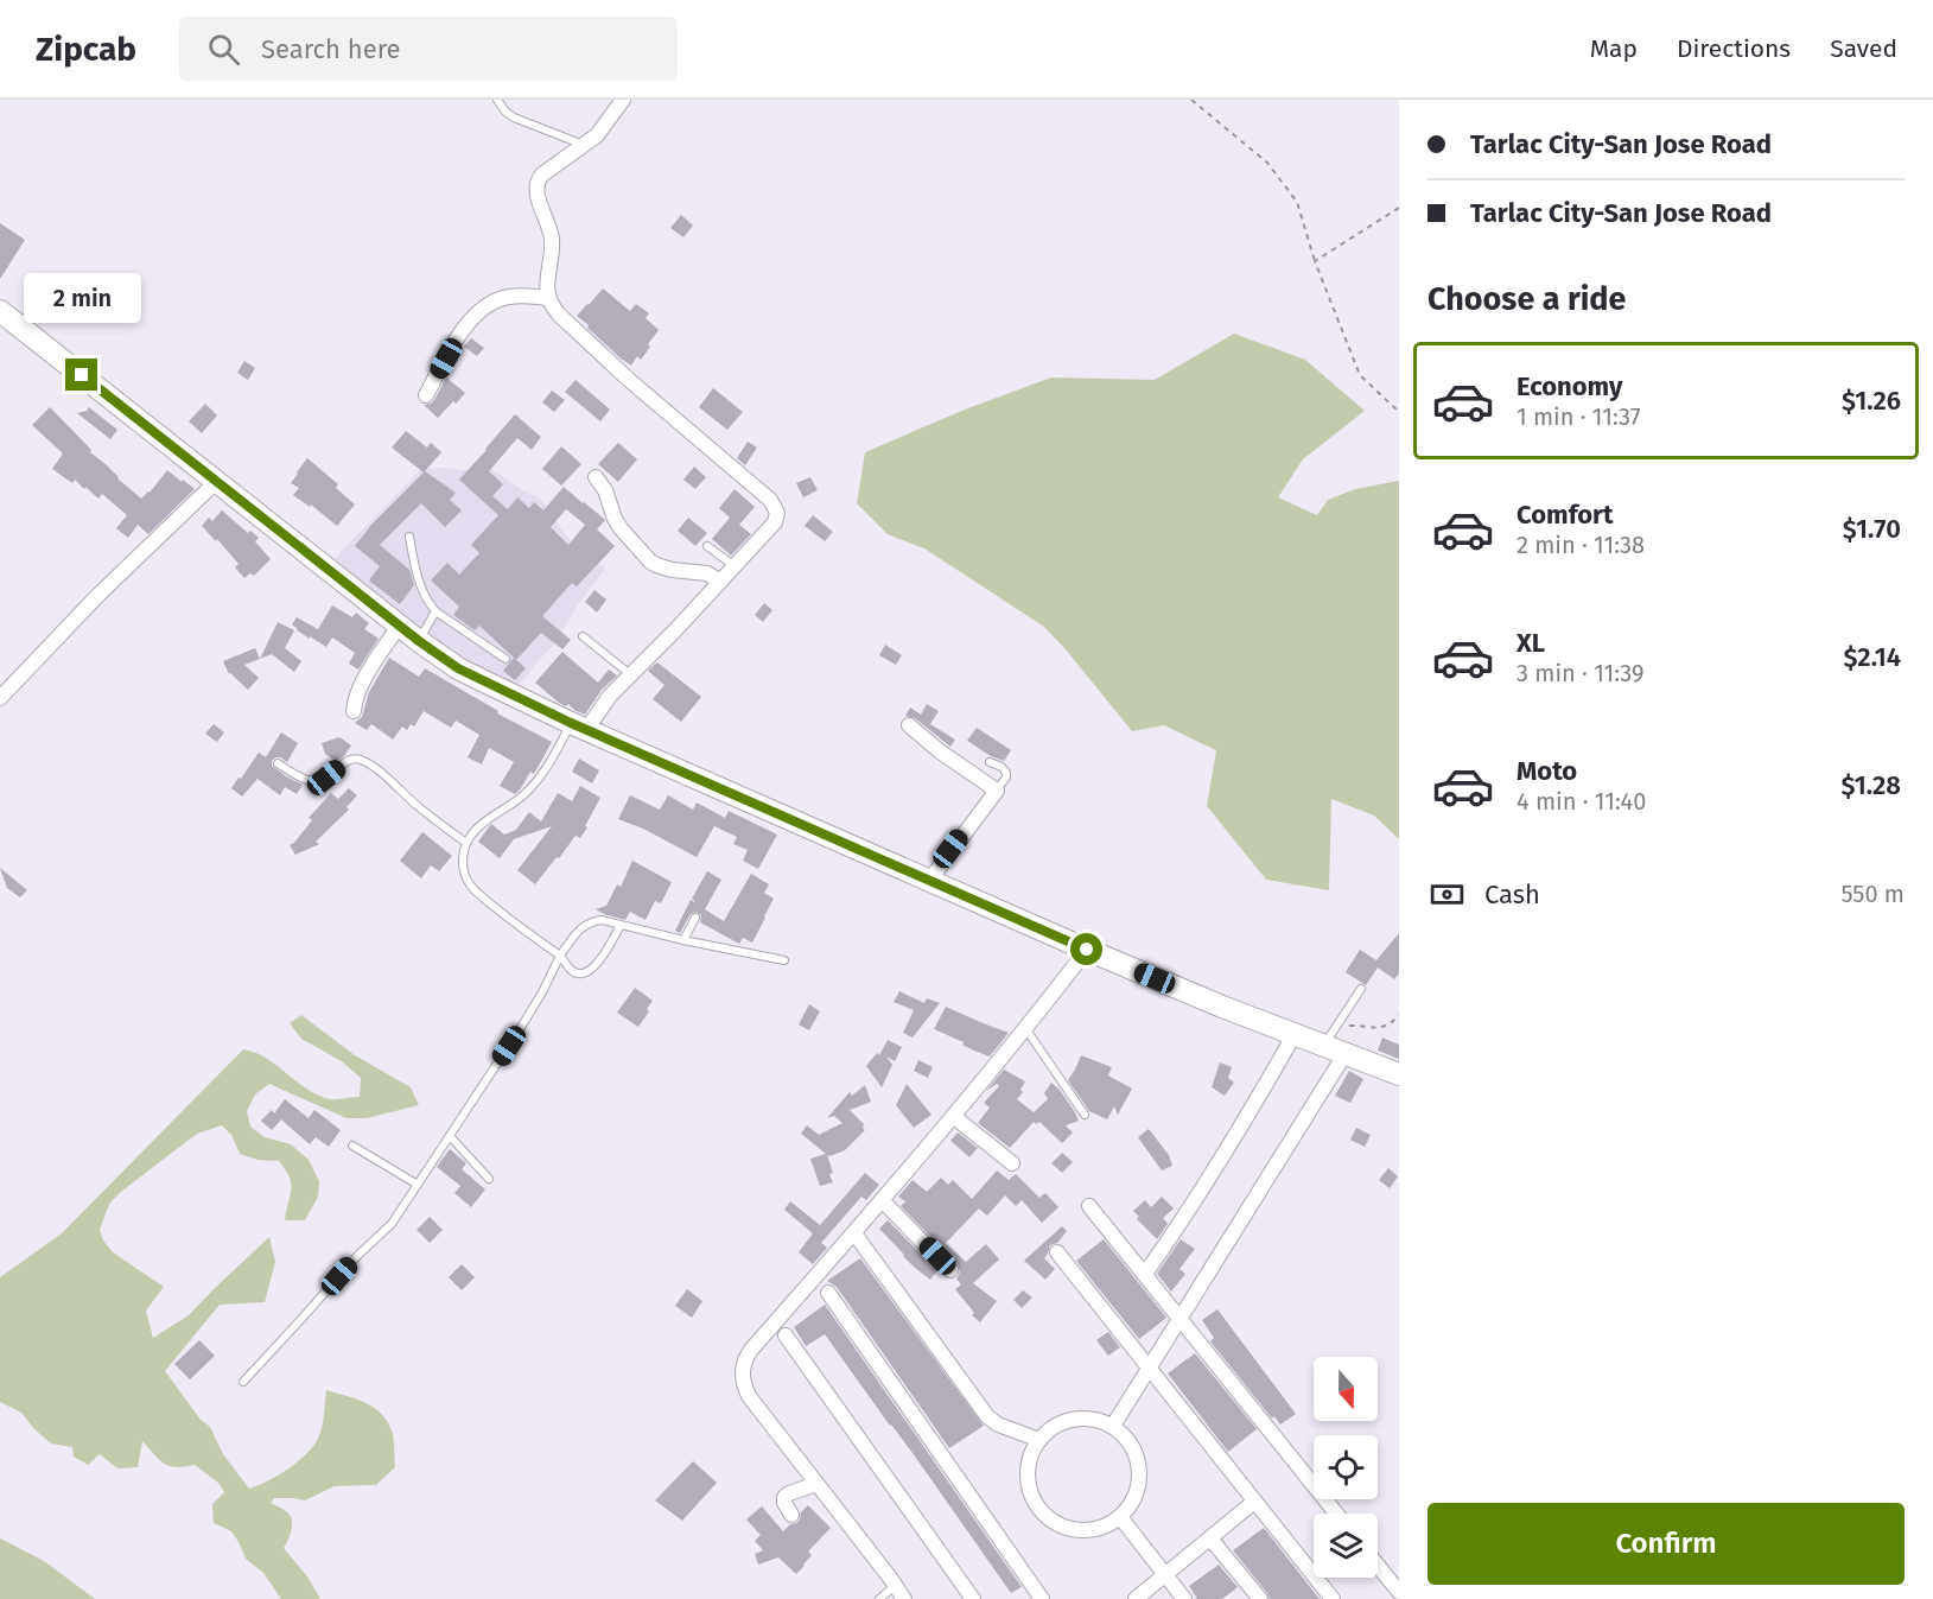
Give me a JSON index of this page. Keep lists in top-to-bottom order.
{
  "north": "bottom",
  "page": {
    "header": "Zipcab",
    "search": "Search here",
    "nav": ["Map", "Directions", "Saved"],
    "banner": ["Tarlac City-San Jose Road", "Tarlac City-San Jose Road"],
    "heading": "Choose a ride",
    "bubble": "2 min",
    "list": [
      {
        "name": "Economy",
        "note": "1 min · 11:37",
        "value": "$1.26"
      },
      {
        "name": "Comfort",
        "note": "2 min · 11:38",
        "value": "$1.70"
      },
      {
        "name": "XL",
        "note": "3 min · 11:39",
        "value": "$2.14"
      },
      {
        "name": "Moto",
        "note": "4 min · 11:40",
        "value": "$1.28"
      }
    ],
    "pay": ["Cash", "550 m"],
    "buttons": "Confirm"
  }
}
